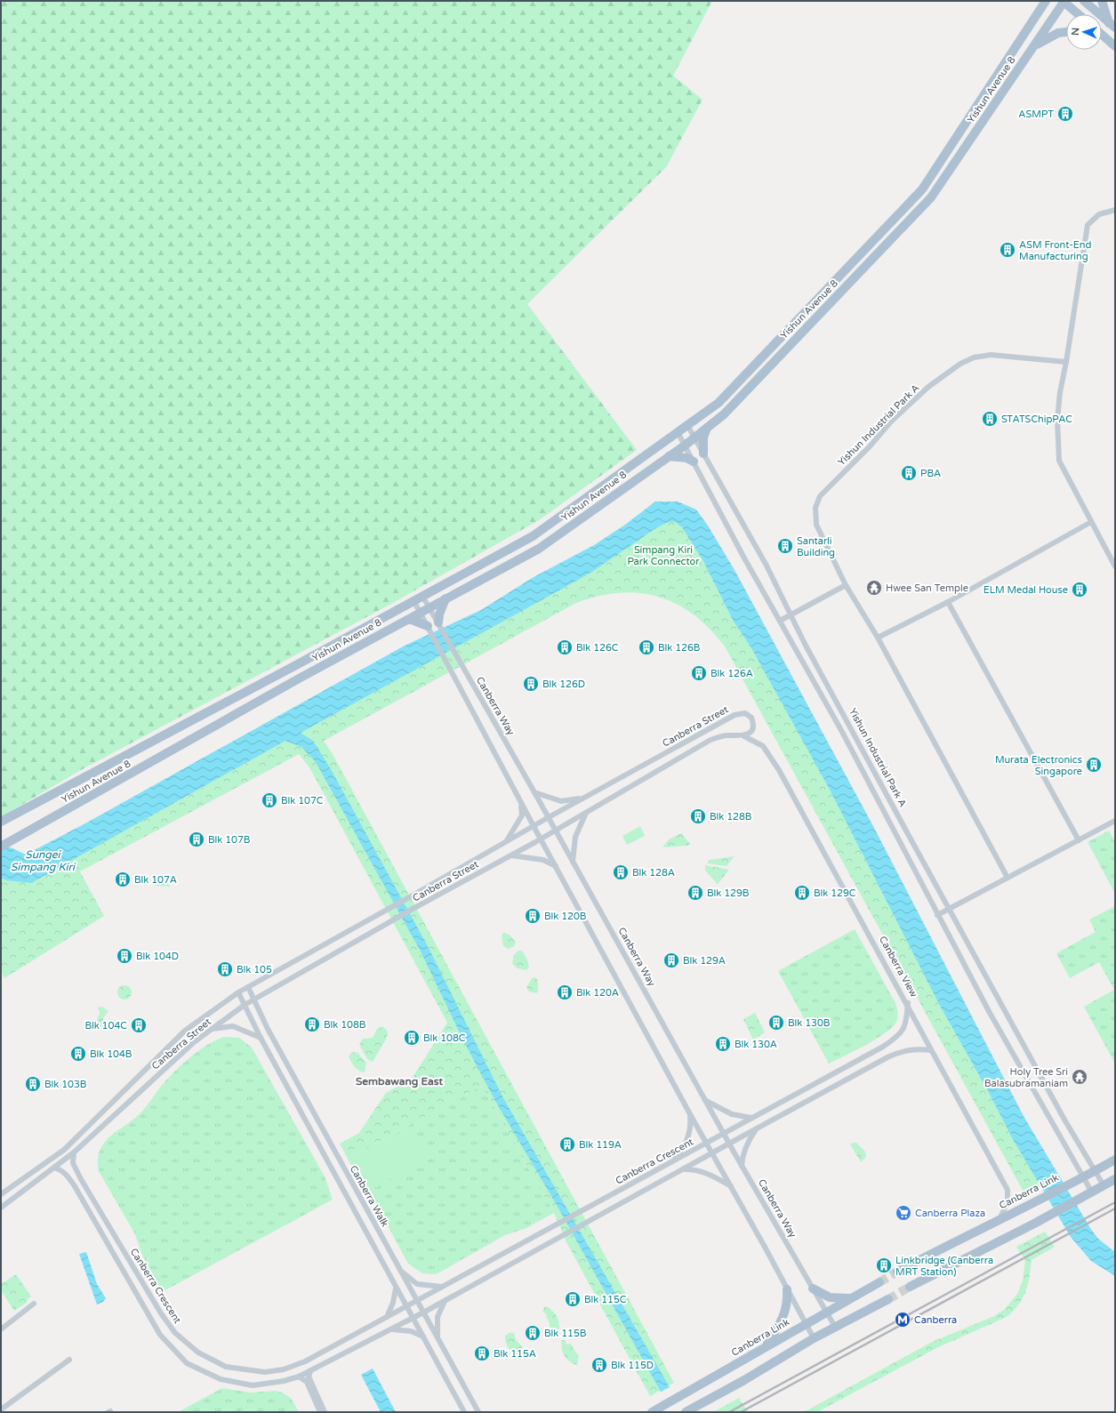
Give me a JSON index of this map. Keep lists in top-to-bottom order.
{
  "streets": {
    "main road": ["Yishun Avenue 8", "Canberra Link"],
    "street": [
      "Yishun Industrial Park A",
      "Canberra Way",
      "Canberra Street",
      "Canberra View",
      "Canberra Crescent",
      "Canberra Walk"
    ]
  },
  "crossings": [
    ["Yishun Avenue 8", "Yishun Industrial Park A"],
    ["Yishun Avenue 8", "Canberra Way"],
    ["Yishun Industrial Park A", "Canberra Link"],
    ["Canberra Way", "Canberra Street"],
    ["Canberra Way", "Canberra Crescent"],
    ["Canberra Way", "Canberra Link"],
    ["Canberra Street", "Canberra View"],
    ["Canberra Street", "Canberra Crescent"],
    ["Canberra Street", "Canberra Walk"],
    ["Canberra View", "Canberra Crescent"],
    ["Canberra View", "Canberra Link"],
    ["Canberra Crescent", "Canberra Walk"]
  ],
  "districts": ["Sembawang East"],
  "water": ["Sungei Simpang Kiri"],
  "parks": ["Simpang Kiri Park Connector"],
  "places": {
    "building": [
      "ASMPT",
      "ASM Front-End Manufacturing",
      "STATSChipPAC",
      "PBA",
      "Santarli Building",
      "ELM Medal House",
      "Blk 126C",
      "Blk 126B",
      "Blk 126A",
      "Blk 126D",
      "Murata Electronics Singapore",
      "Blk 107C",
      "Blk 128B",
      "Blk 107B",
      "Blk 128A",
      "Blk 107A",
      "Blk 129B",
      "Blk 129C",
      "Blk 120B",
      "Blk 104D",
      "Blk 129A",
      "Blk 105",
      "Blk 120A",
      "Blk 130B",
      "Blk 108B",
      "Blk 104C",
      "Blk 108C",
      "Blk 130A",
      "Blk 104B",
      "Blk 103B",
      "Blk 119A",
      "Linkbridge (Canberra MRT Station)",
      "Blk 115C",
      "Blk 115B",
      "Blk 115A",
      "Blk 115D"
    ],
    "temple": ["Hwee San Temple", "Holy Tree Sri Balasubramaniam"],
    "supermarket": ["Canberra Plaza"],
    "metro station": ["Canberra"]
  },
  "north": "left"
}
